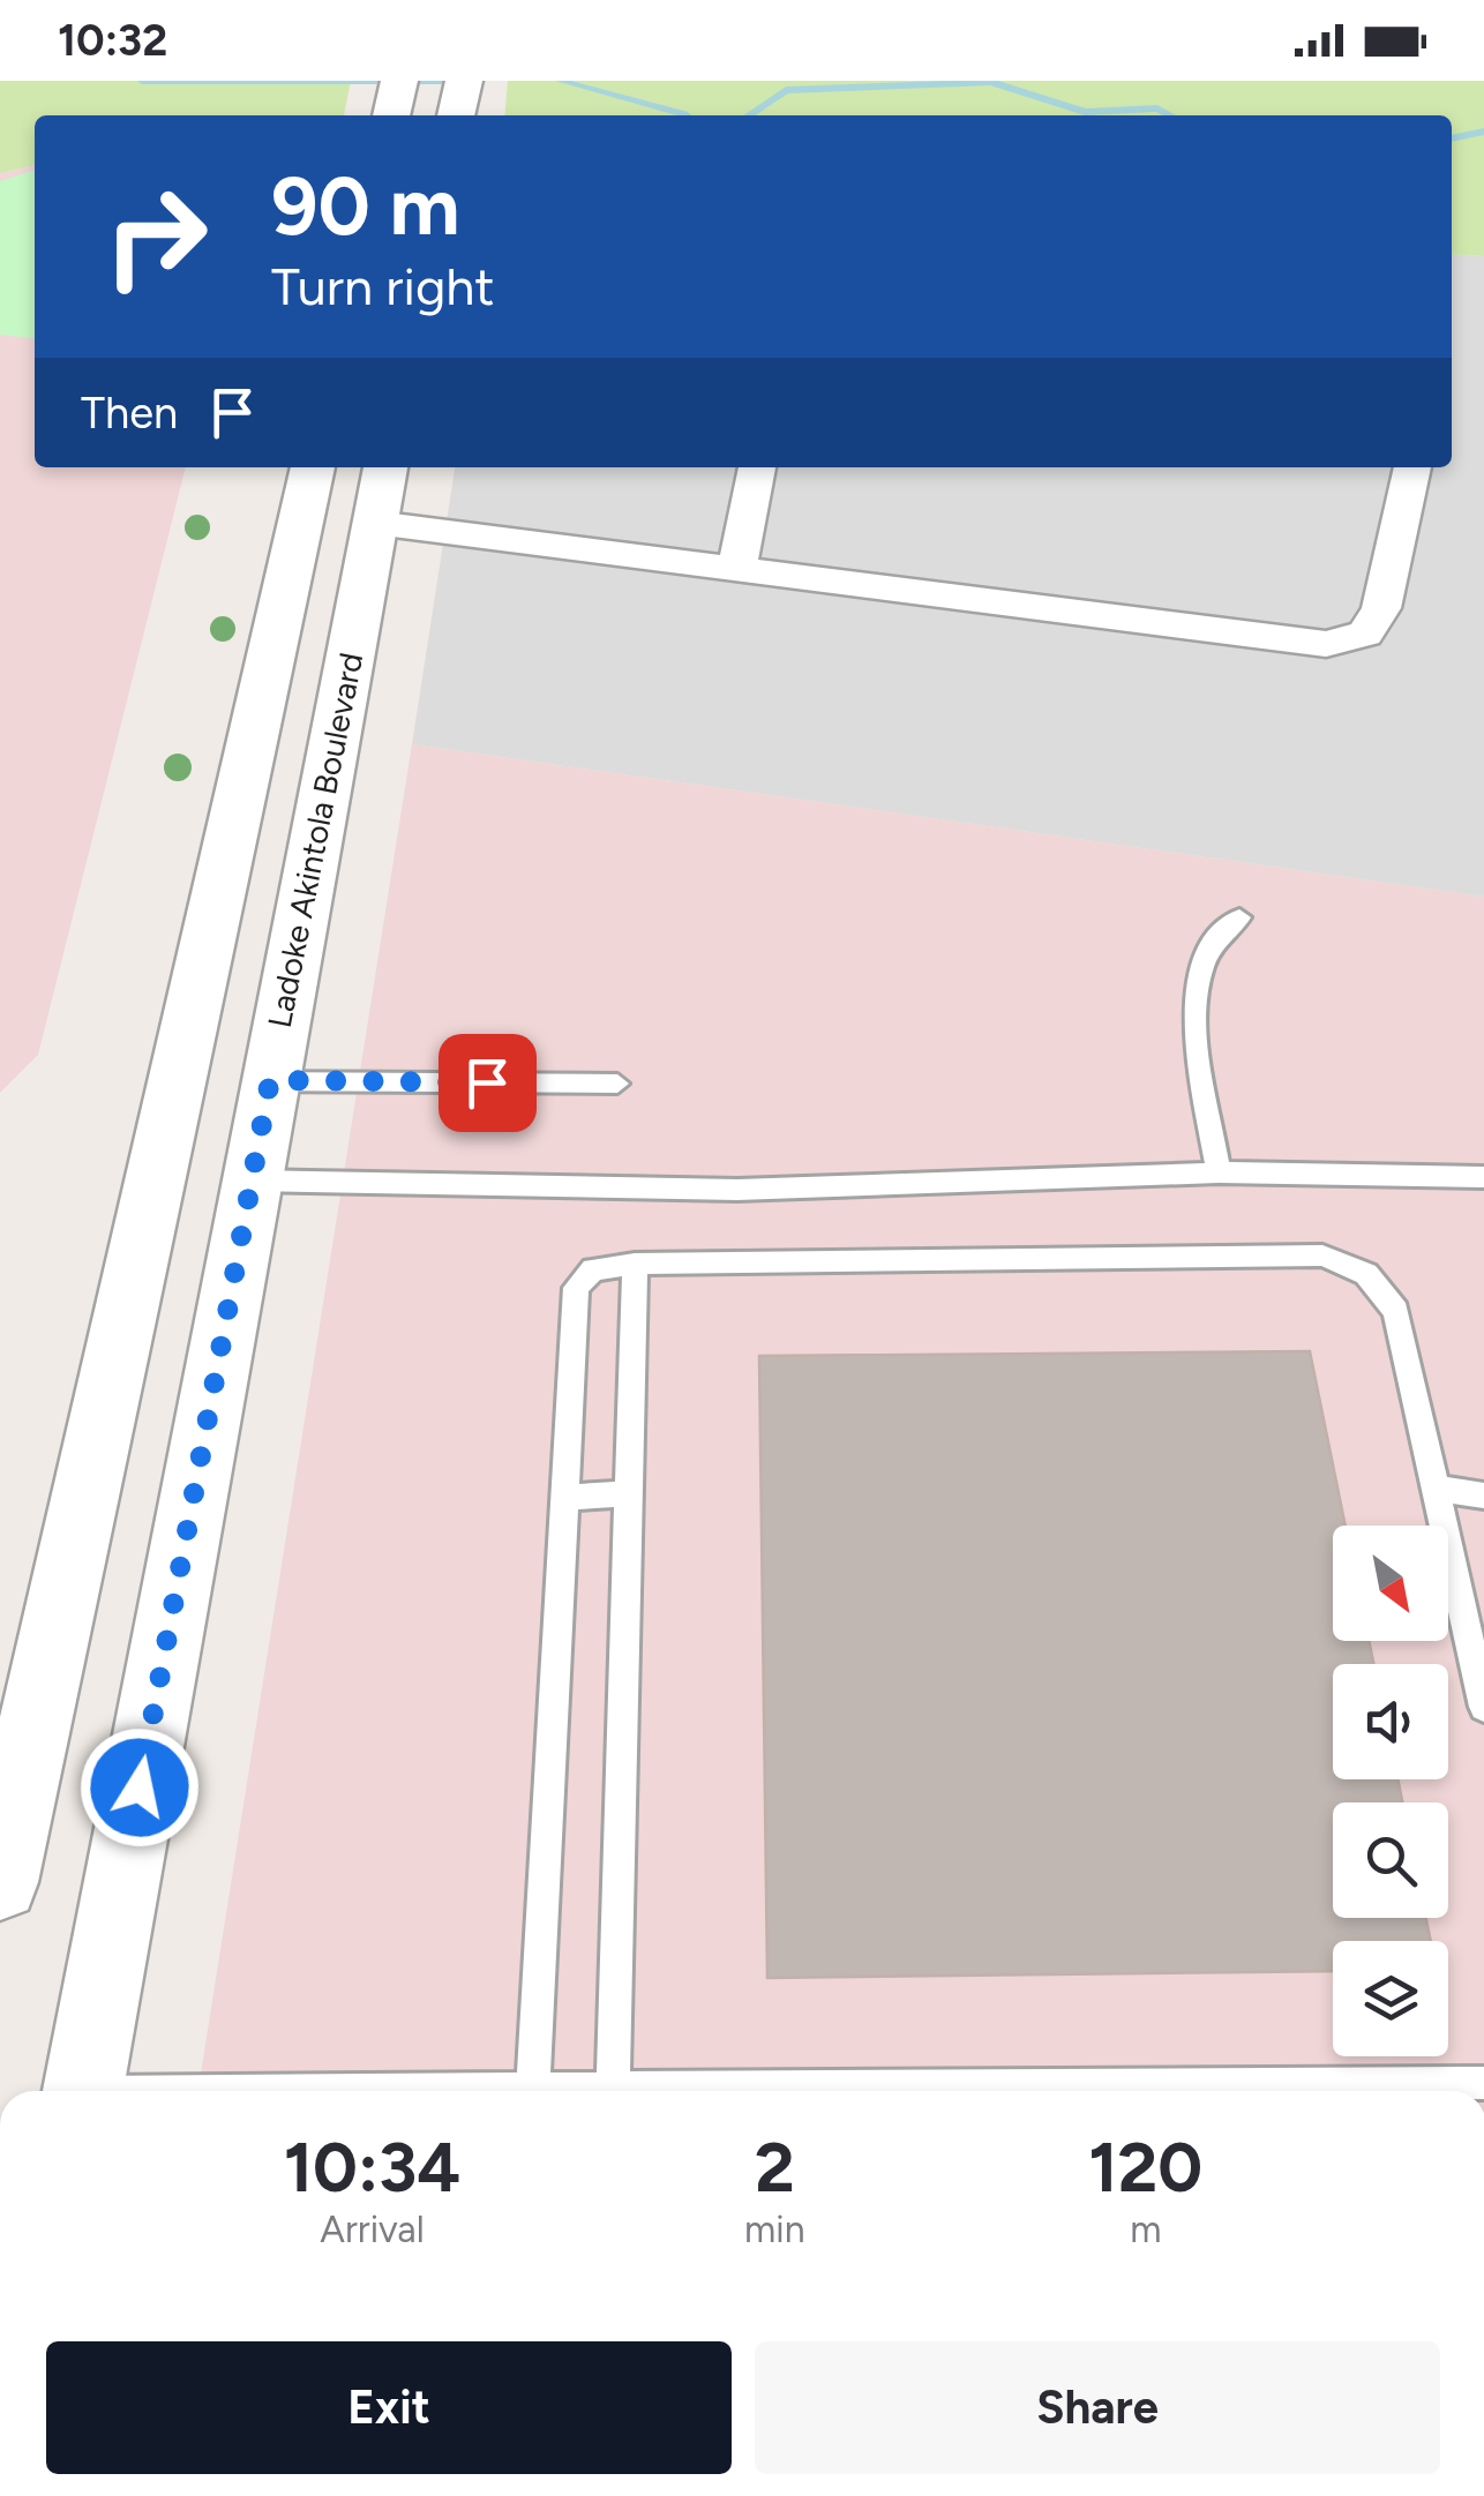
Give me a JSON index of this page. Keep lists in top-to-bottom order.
{
  "streets": {
    "street": ["Ladoke Akintola Boulevard"]
  },
  "north": "bottom right",
  "page": {
    "status": "10:32",
    "turn": ["90 m", "Turn right"],
    "then": "Then",
    "eta": [
      "10:34",
      "Arrival",
      "2",
      "min",
      "120",
      "m"
    ],
    "buttons": ["Exit", "Share"]
  }
}
